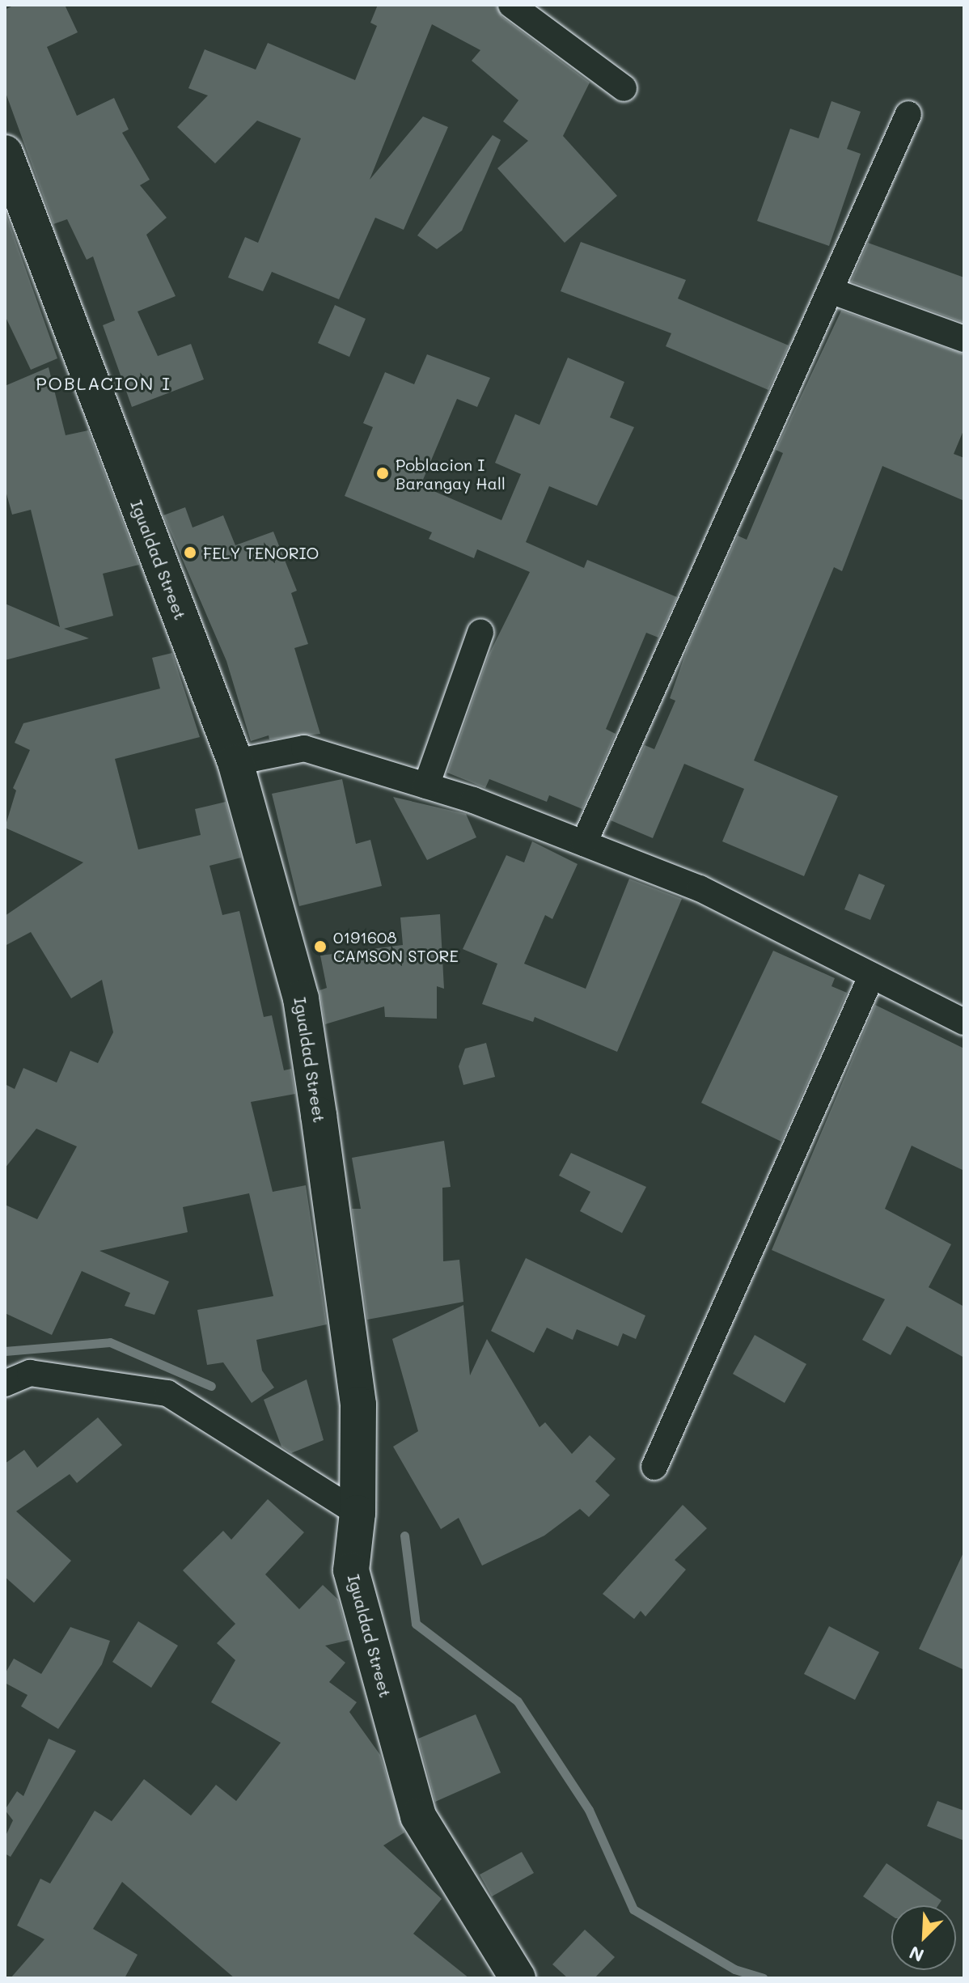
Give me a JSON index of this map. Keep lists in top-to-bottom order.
{
  "streets": {
    "street": ["Igualdad Street"]
  },
  "districts": ["POBLACION I"],
  "places": ["Poblacion I Barangay Hall", "FELY TENORIO", "0191608 CAMSON STORE"],
  "north": "bottom left"
}
